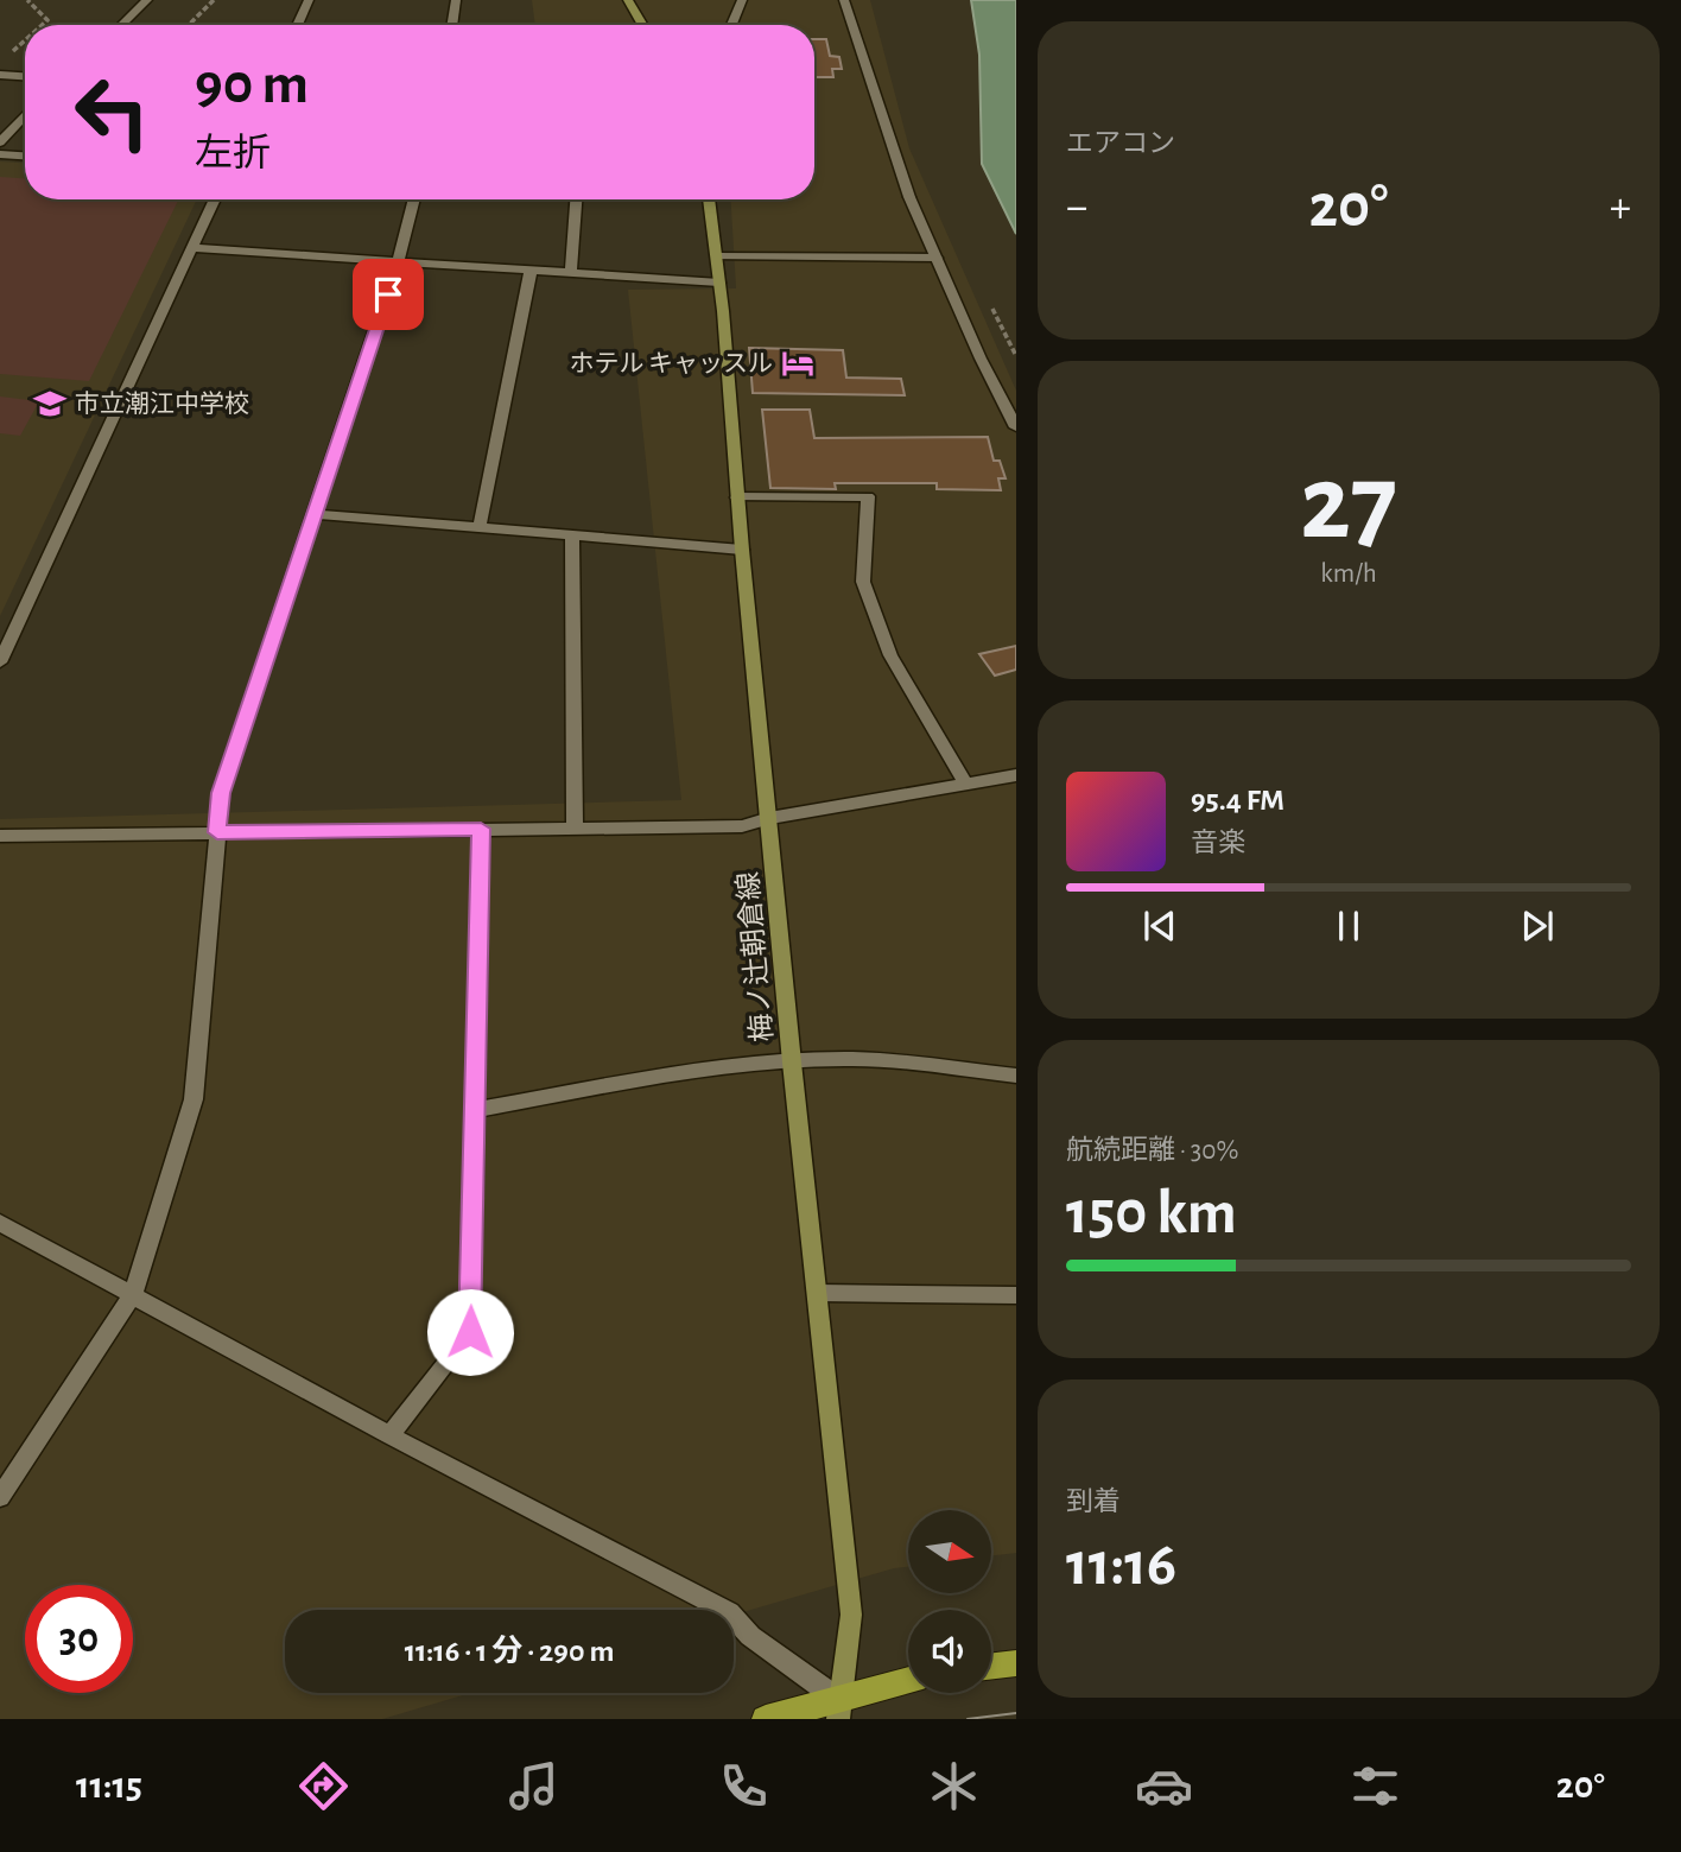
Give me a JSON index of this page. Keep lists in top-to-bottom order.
{
  "streets": {
    "main road": ["梅ノ辻朝倉線"]
  },
  "places": {
    "hotel": ["ホテル キャッスル"],
    "school or university": ["市立潮江中学校"]
  },
  "north": "right",
  "page": {
    "tile": [
      "エアコン",
      ["27", "km/h"],
      ["航続距離 · 30%", "150 km"],
      ["到着", "11:16"]
    ],
    "turn": ["90 m", "左折"],
    "heat": ["−", "20°", "+"],
    "song": ["95.4 FM", "音楽"],
    "limit": "30",
    "trip": "11:16 · 1 分 · 290 m",
    "tabs": ["11:15", "20°"]
  }
}
